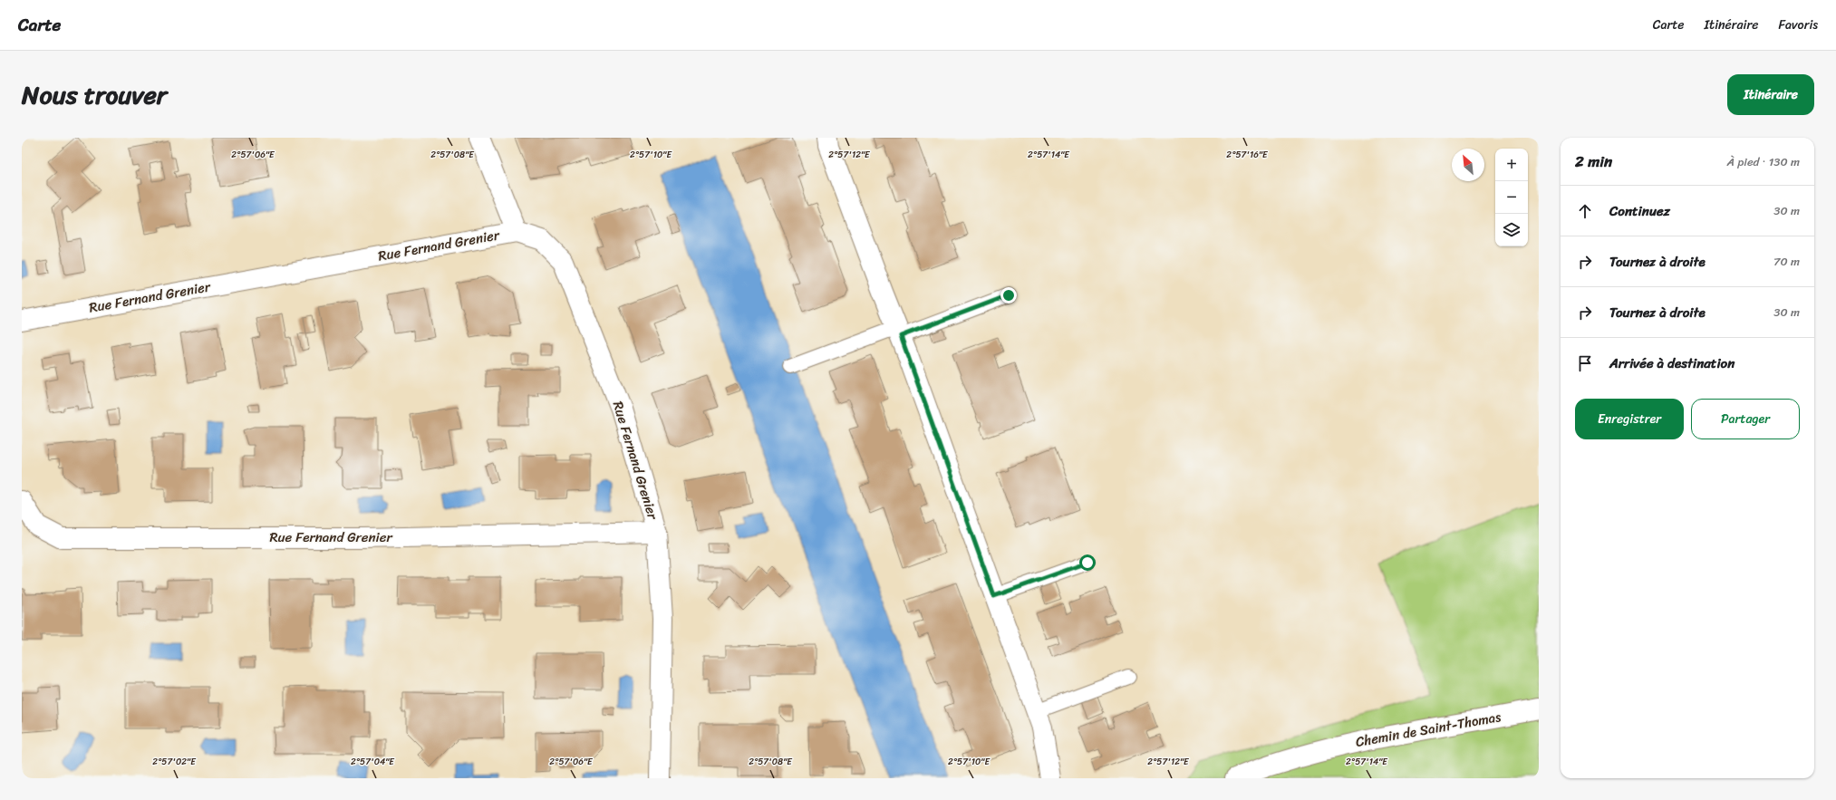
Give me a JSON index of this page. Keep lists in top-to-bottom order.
{
  "streets": {
    "street": ["Rue Fernand Grenier", "Chemin de Saint-Thomas"]
  },
  "north": "top left",
  "page": {
    "header": "Carte",
    "nav": ["Carte", "Itinéraire", "Favoris"],
    "title": "Nous trouver",
    "buttons": [
      "Itinéraire",
      ["Enregistrer", "Partager"]
    ],
    "heading": ["2 min", "À pied · 130 m"],
    "map_buttons": ["+", "−"],
    "list": [
      ["Continuez", "30 m"],
      ["Tournez à droite", "70 m"],
      ["Tournez à droite", "30 m"],
      "Arrivée à destination"
    ]
  },
  "coordinates": [
    "2°57'10\"E",
    "2°57'14\"E",
    "2°57'06\"E",
    "2°57'08\"E",
    "2°57'12\"E",
    "2°57'16\"E",
    "2°57'02\"E",
    "2°57'04\"E"
  ]
}
